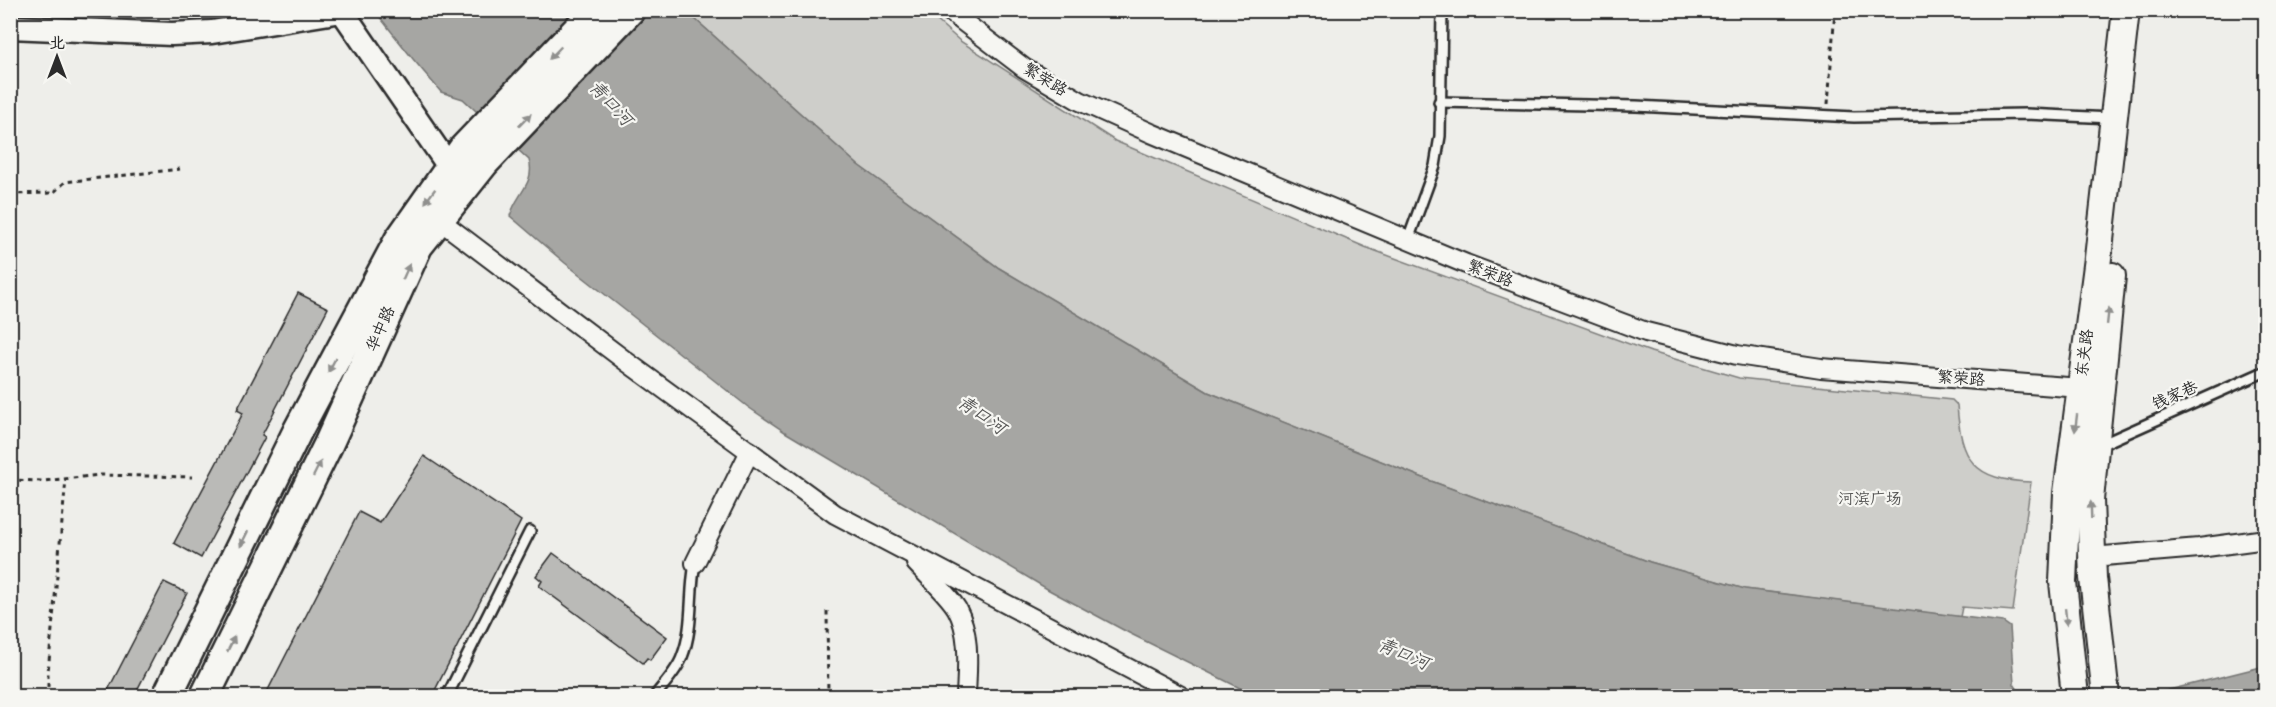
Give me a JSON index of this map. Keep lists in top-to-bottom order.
{
  "streets": {
    "main road": ["华中路", "东关路"],
    "street": ["繁荣路"],
    "lane": ["钱家巷"]
  },
  "crossings": [
    ["繁荣路", "东关路"],
    ["东关路", "钱家巷"]
  ],
  "water": ["青口河"],
  "parks": ["河滨广场"],
  "north": "top"
}
